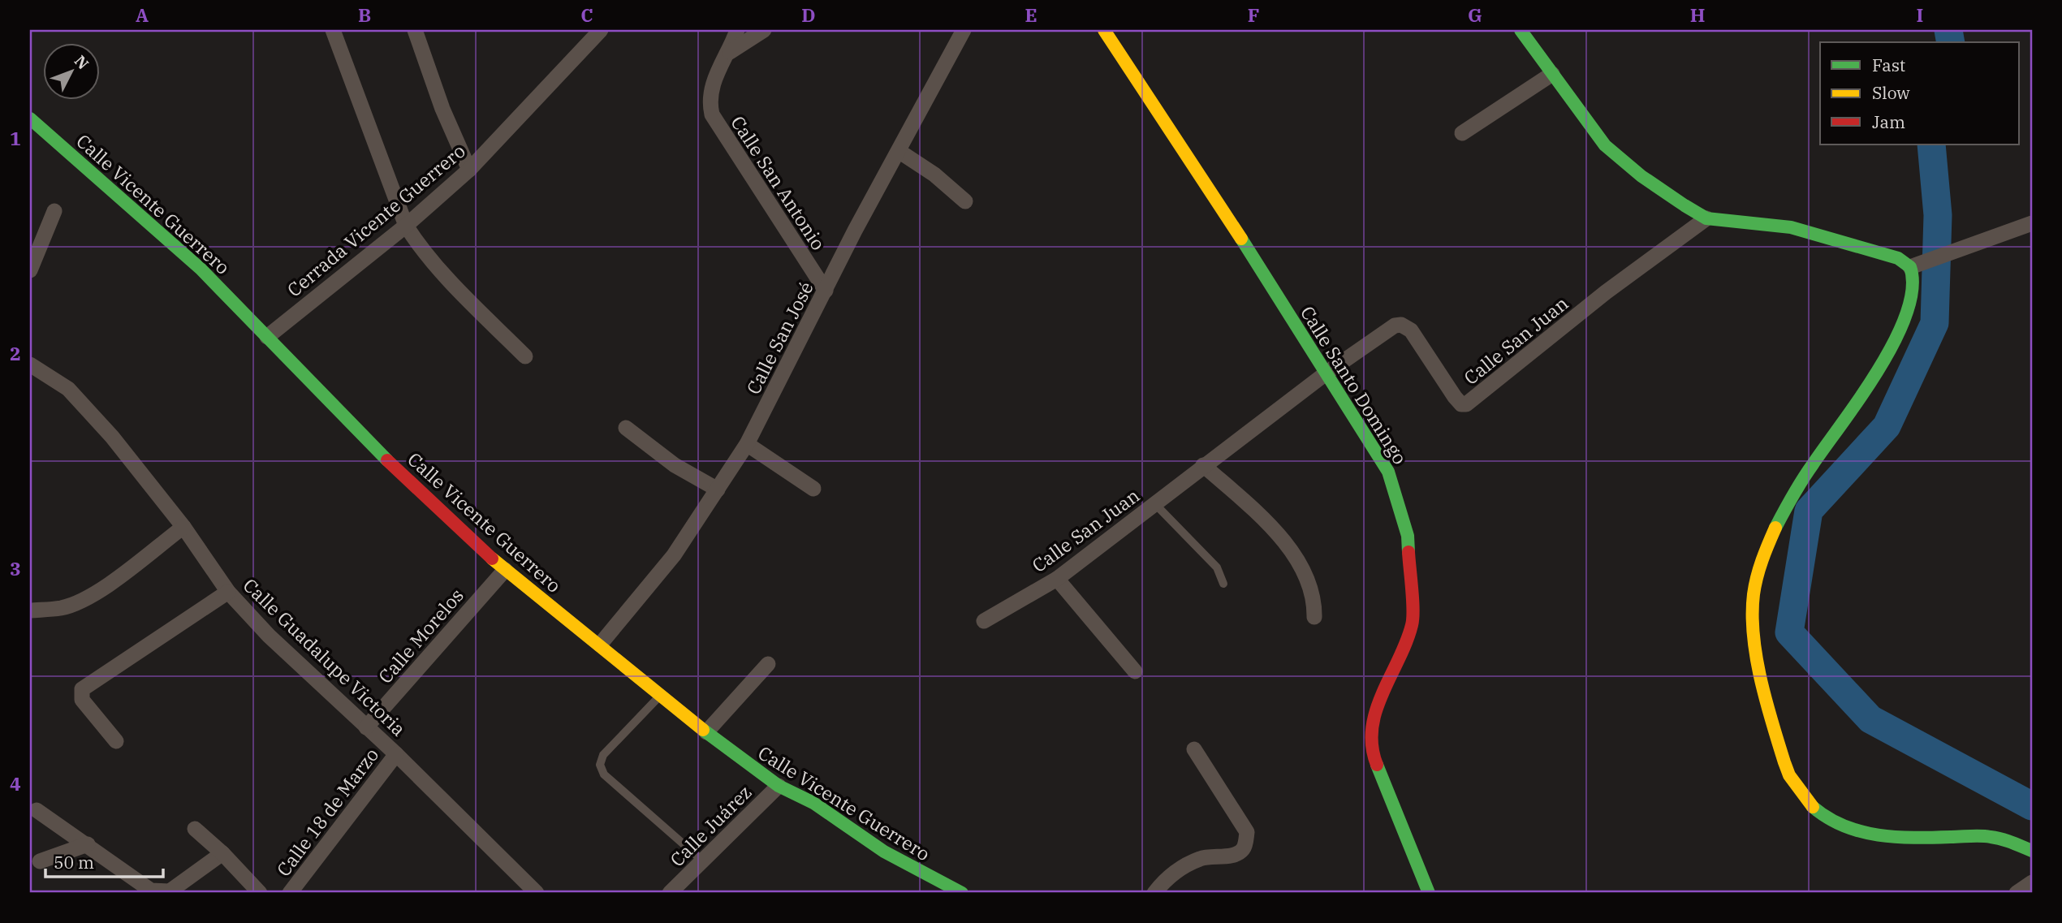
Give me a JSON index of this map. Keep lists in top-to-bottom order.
{
  "streets": {
    "street": [
      "Calle San Antonio",
      "Calle Vicente Guerrero",
      "Cerrada Vicente Guerrero",
      "Calle San José",
      "Calle San Juan",
      "Calle Santo Domingo",
      "Calle Morelos",
      "Calle Guadalupe Victoria",
      "Calle 18 de Marzo",
      "Calle Juárez"
    ]
  },
  "crossings": [
    ["Calle San Antonio", "Calle San José"],
    ["Calle Vicente Guerrero", "Cerrada Vicente Guerrero"],
    ["Calle Vicente Guerrero", "Calle San José"],
    ["Calle Vicente Guerrero", "Calle Morelos"],
    ["Calle Vicente Guerrero", "Calle Juárez"],
    ["Calle San Juan", "Calle Santo Domingo"],
    ["Calle Morelos", "Calle Guadalupe Victoria"],
    ["Calle Guadalupe Victoria", "Calle 18 de Marzo"]
  ],
  "legend": ["Fast", "Slow", "Jam"],
  "scale_bar": "50 m",
  "north": "top right",
  "grid": {
    "columns": [
      "A",
      "B",
      "C",
      "D",
      "E",
      "F",
      "G",
      "H",
      "I"
    ],
    "rows": [
      "1",
      "2",
      "3",
      "4"
    ]
  }
}
